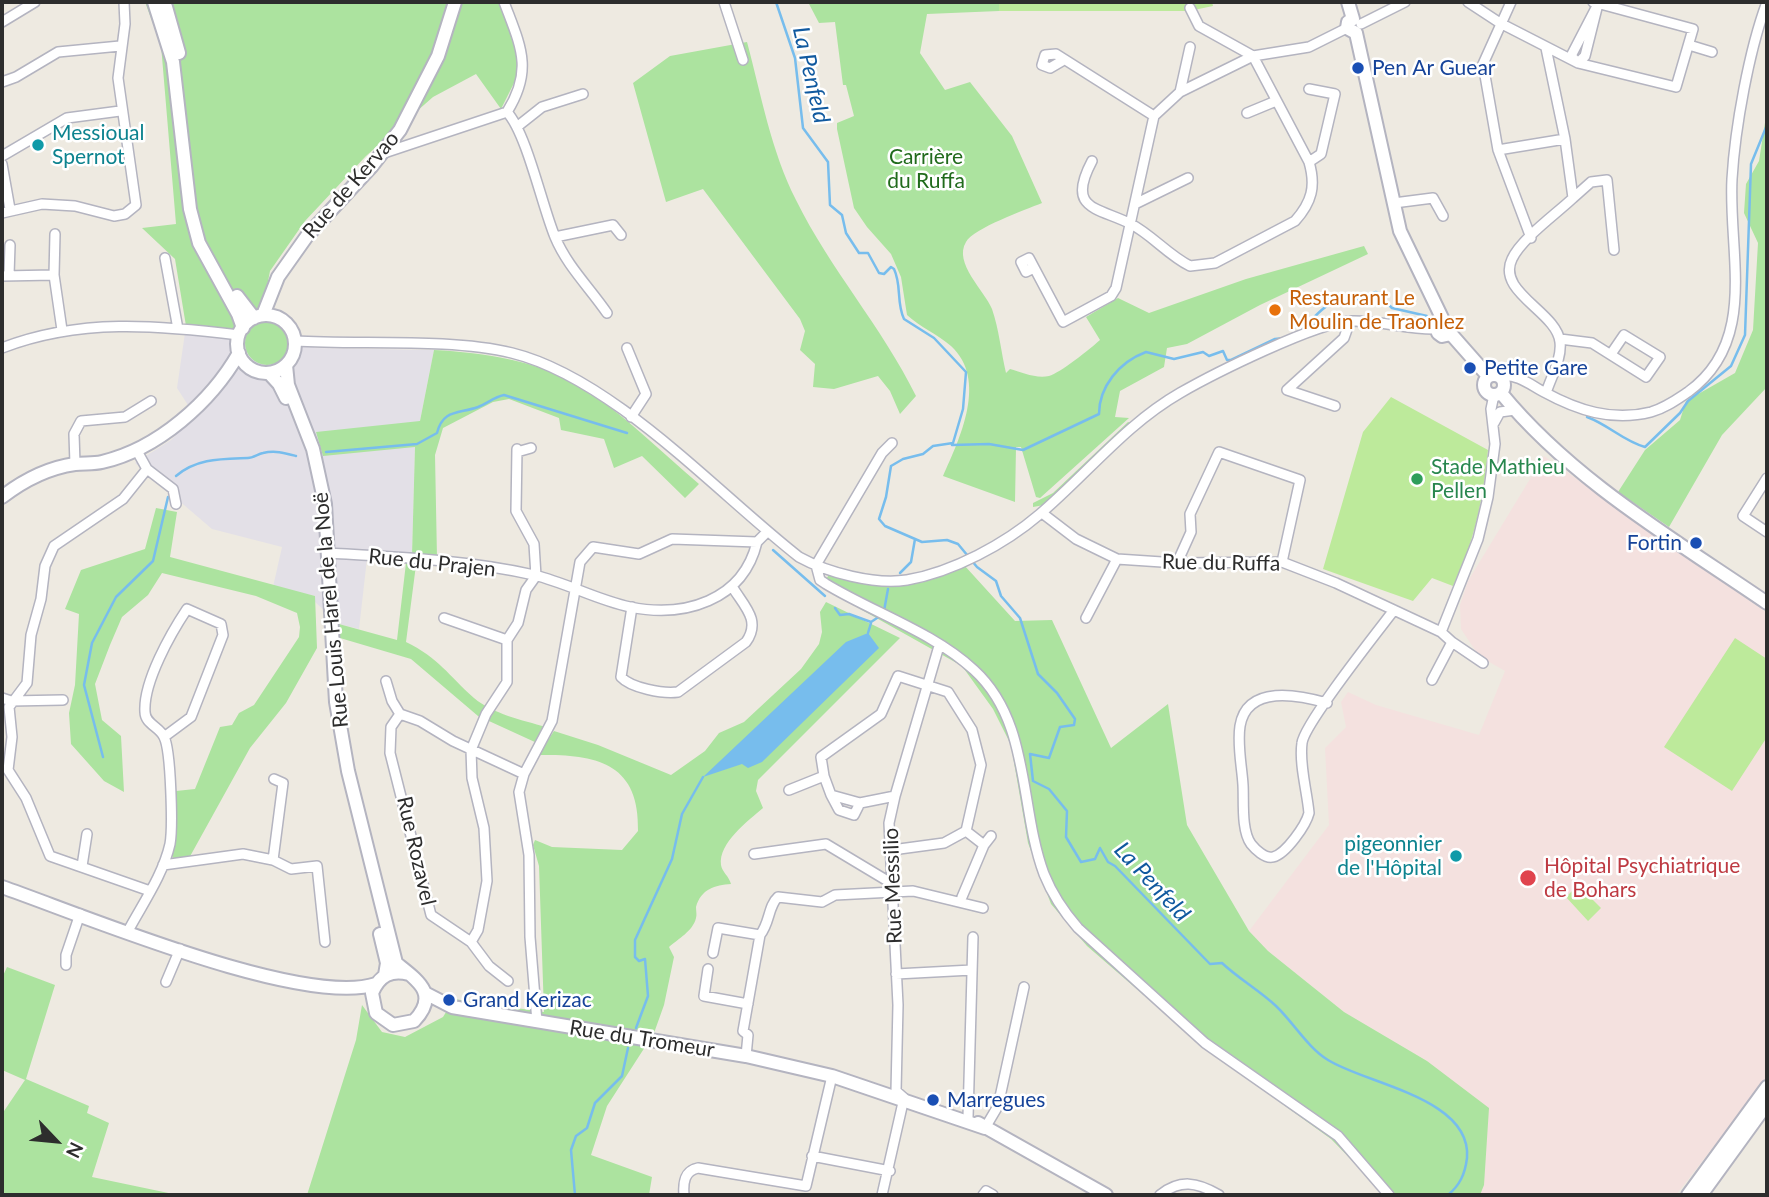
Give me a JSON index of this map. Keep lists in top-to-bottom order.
{
  "streets": {
    "main road": ["Rue de Kervao", "Rue Louis Harel de la Noë", "Rue du Tromeur"],
    "street": [
      "Rue du Prajen",
      "Rue du Ruffa",
      "Rue Rozavel",
      "Rue Messilio"
    ]
  },
  "crossings": [
    ["Rue de Kervao", "Rue Louis Harel de la Noë"],
    ["Rue du Prajen", "Rue Louis Harel de la Noë"],
    ["Rue Louis Harel de la Noë", "Rue du Tromeur"],
    ["Rue Messilio", "Rue du Tromeur"]
  ],
  "water": ["La Penfeld"],
  "parks": ["Carrière du Ruffa"],
  "places": [
    "Pen Ar Guear",
    "Messioual Spernot",
    "Restaurant Le Moulin de Traonlez",
    "Petite Gare",
    "Stade Mathieu Pellen",
    "Fortin",
    "pigeonnier de l'Hôpital",
    "Hôpital Psychiatrique de Bohars",
    "Grand Kerizac",
    "Marregues"
  ],
  "north": "bottom right"
}
